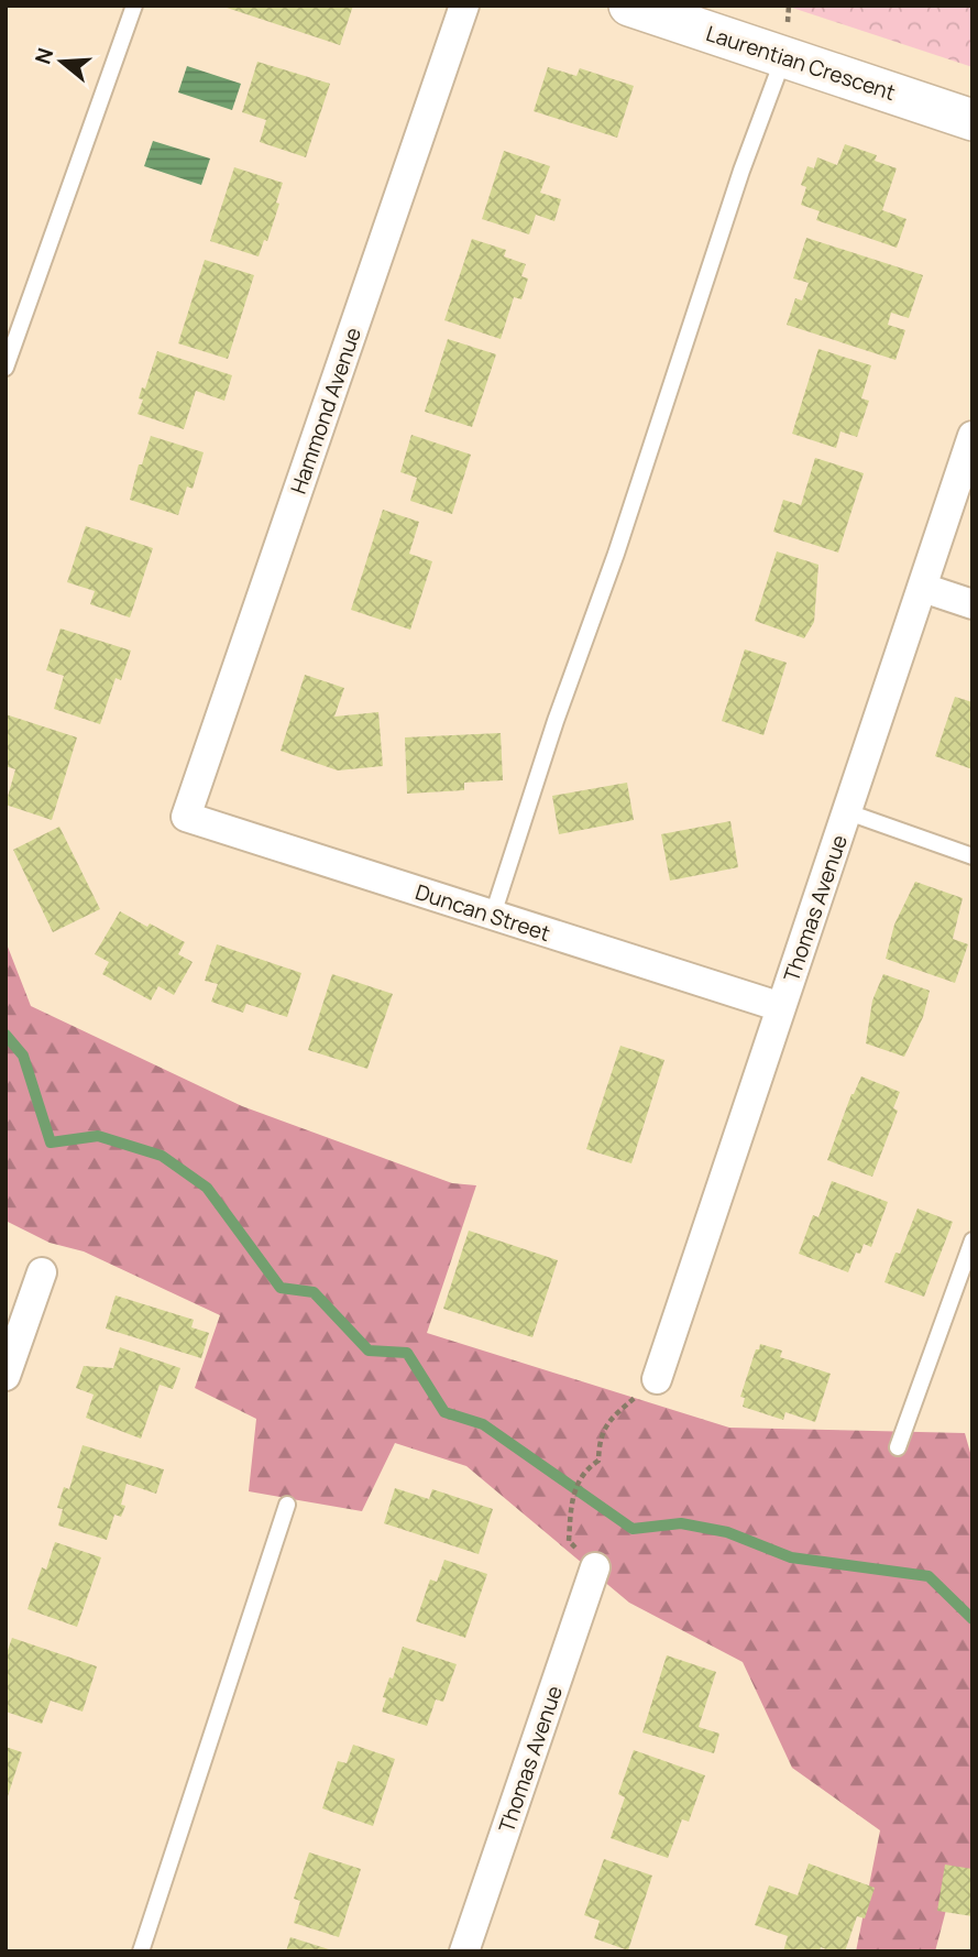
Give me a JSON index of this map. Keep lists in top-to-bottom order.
{
  "streets": {
    "street": [
      "Laurentian Crescent",
      "Hammond Avenue",
      "Thomas Avenue",
      "Duncan Street"
    ]
  },
  "crossings": [
    ["Hammond Avenue", "Duncan Street"],
    ["Thomas Avenue", "Duncan Street"]
  ],
  "north": "left"
}
